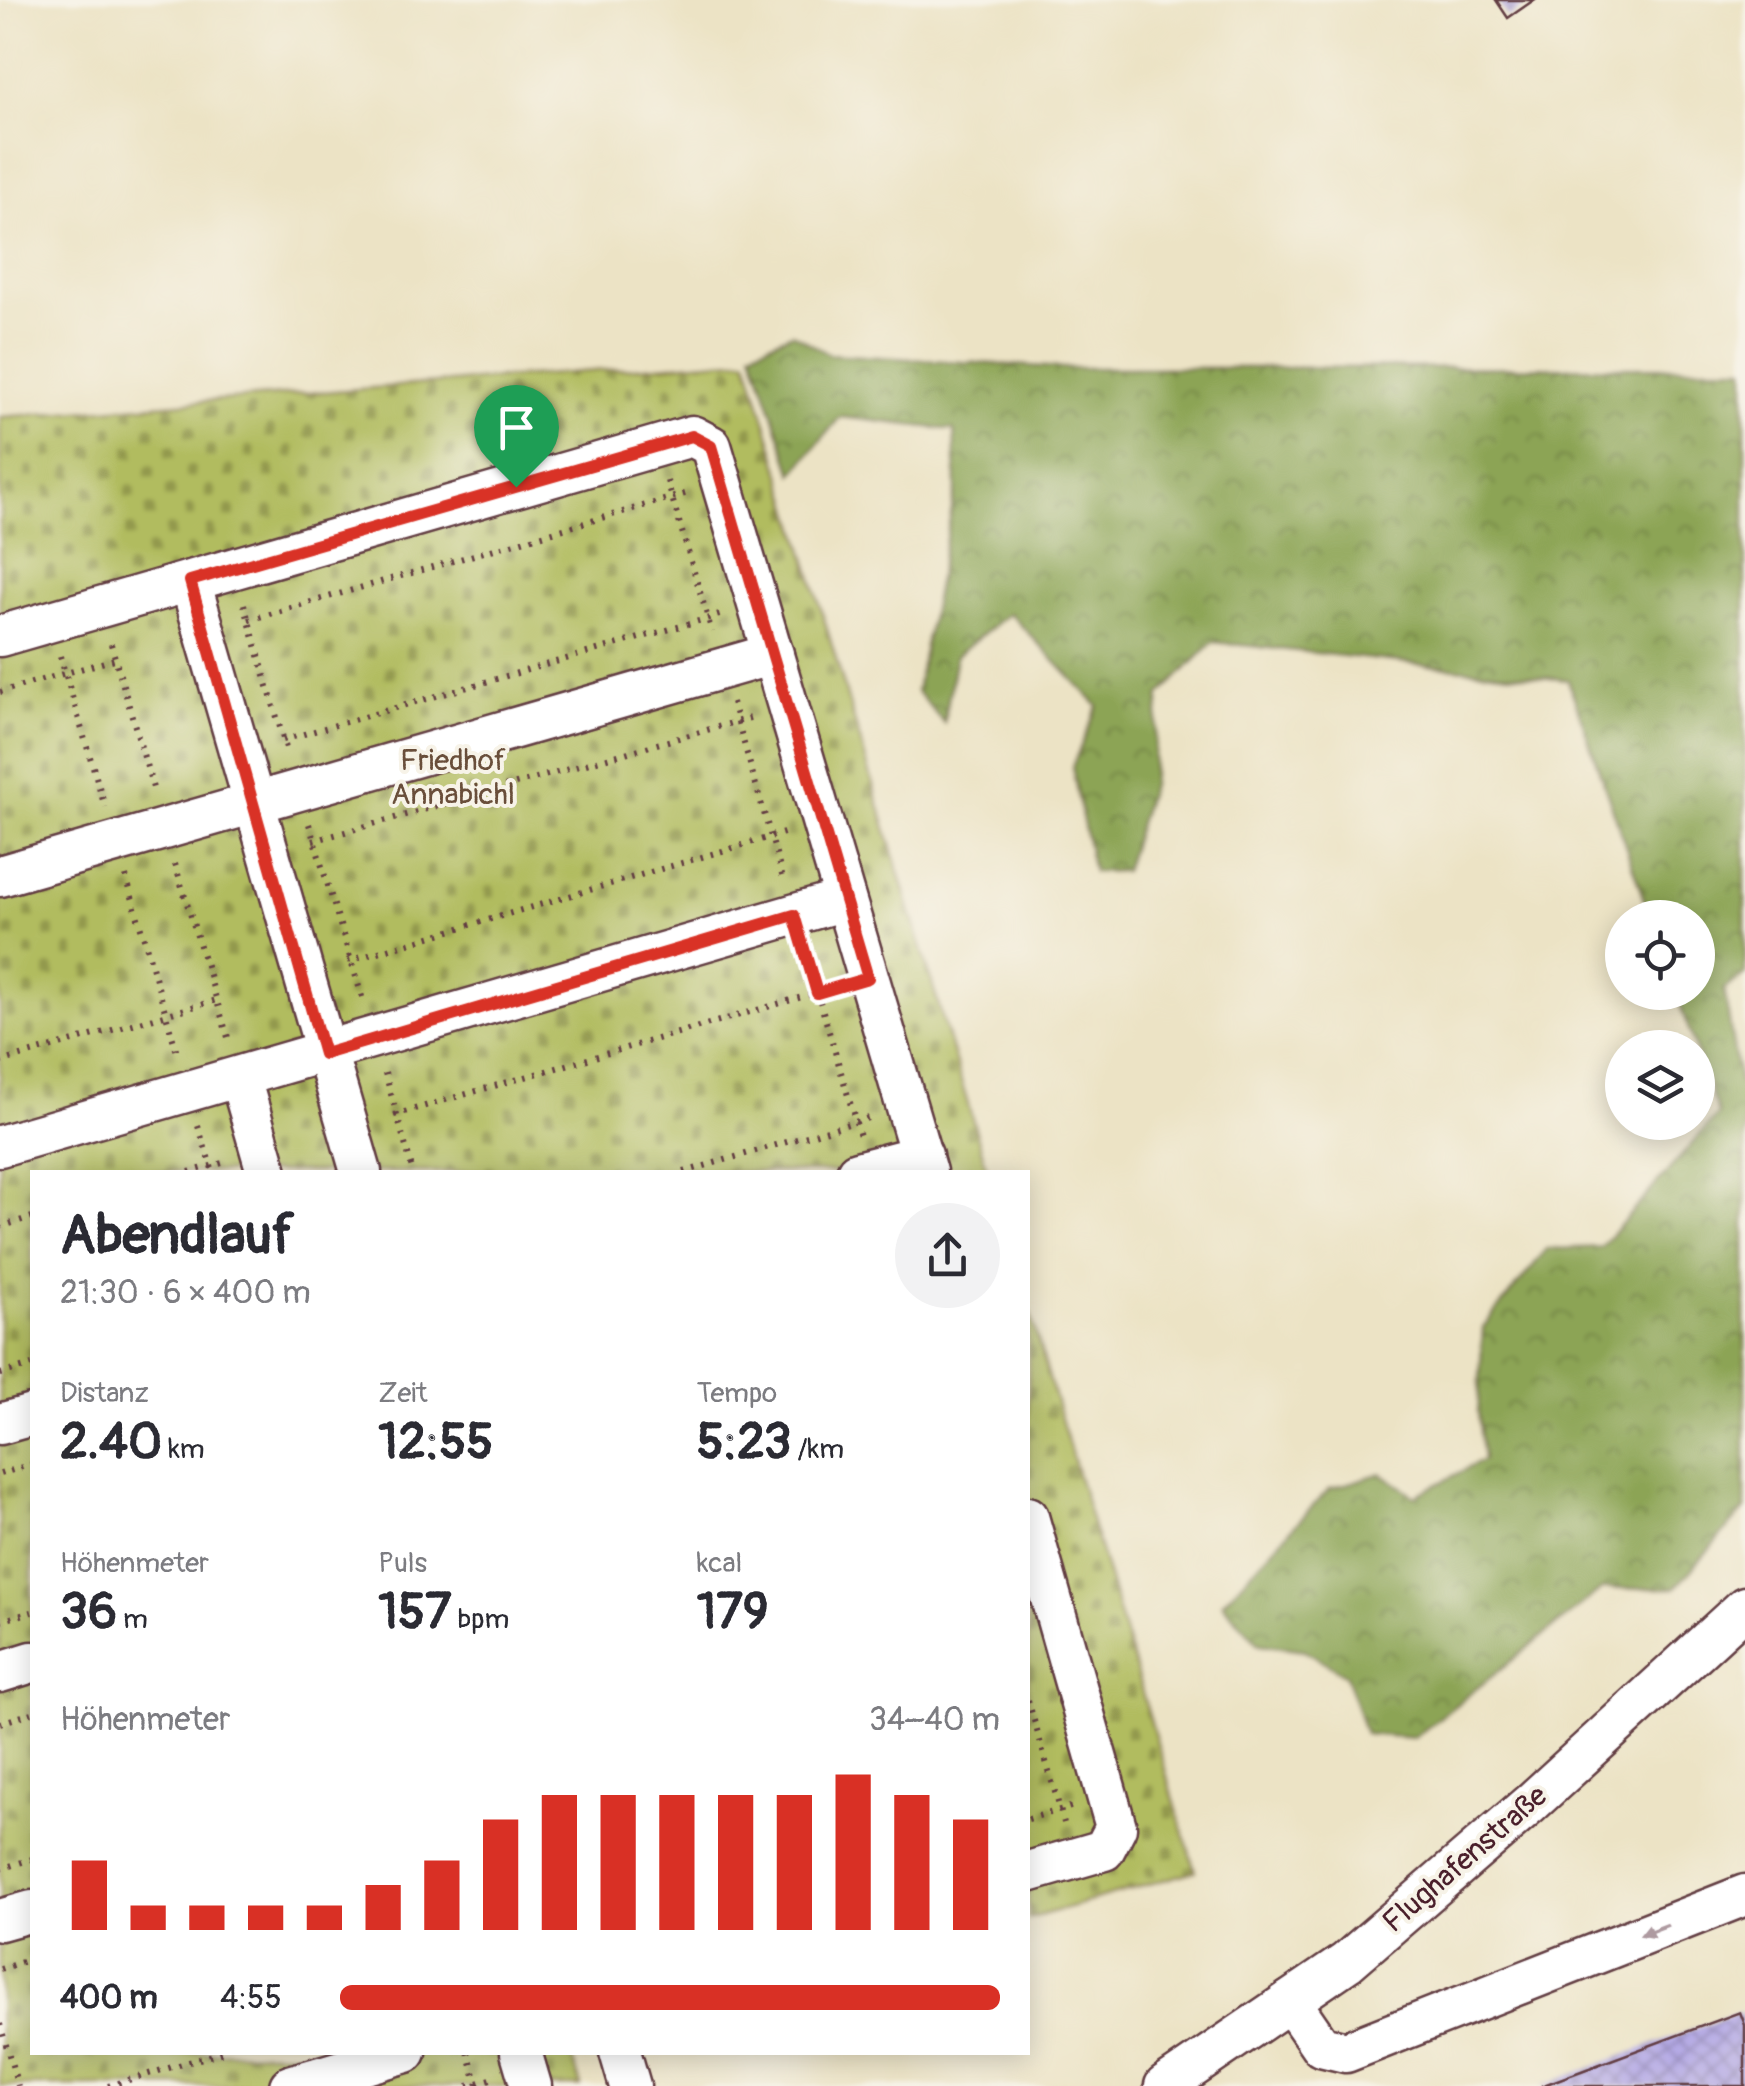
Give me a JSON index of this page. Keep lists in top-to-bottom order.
{
  "streets": {
    "street": ["Flughafenstraße"]
  },
  "parks": ["Friedhof Annabichl"],
  "page": {
    "heading": ["Abendlauf", "21:30 · 6 × 400 m"],
    "stats": [
      ["Distanz", "2.40 km"],
      ["Zeit", "12:55"],
      ["Tempo", "5:23 /km"],
      ["Höhenmeter", "36 m"],
      ["Puls", "157 bpm"],
      ["kcal", "179"]
    ],
    "chart": ["Höhenmeter", "34–40 m"],
    "list": [
      {
        "name": "400 m",
        "note": "4:55"
      }
    ]
  }
}
